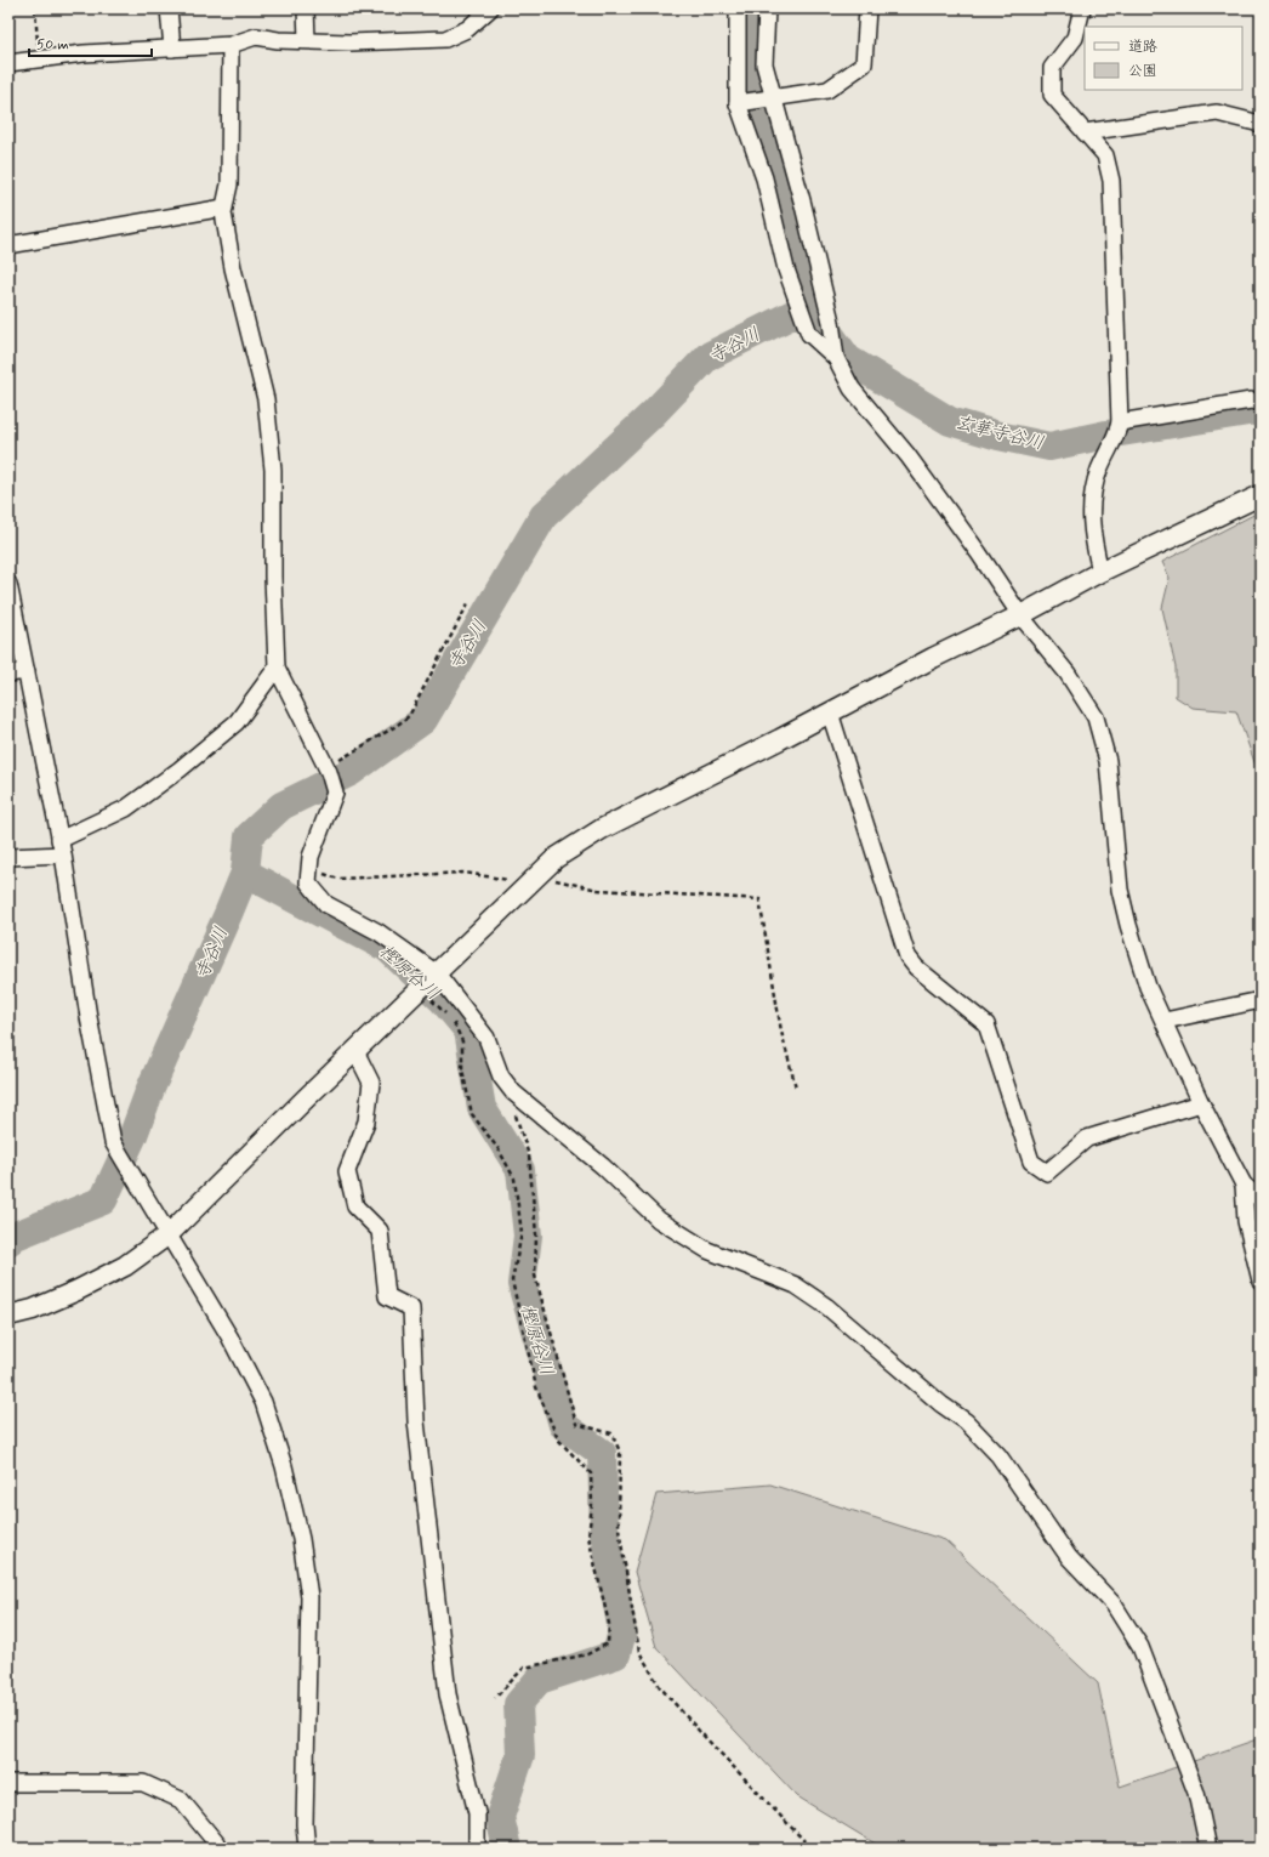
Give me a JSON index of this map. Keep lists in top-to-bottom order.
{
  "water": ["寺谷川", "玄華寺谷川", "樫原谷川"],
  "legend": ["道路", "公園"],
  "scale_bar": "50 m"
}
